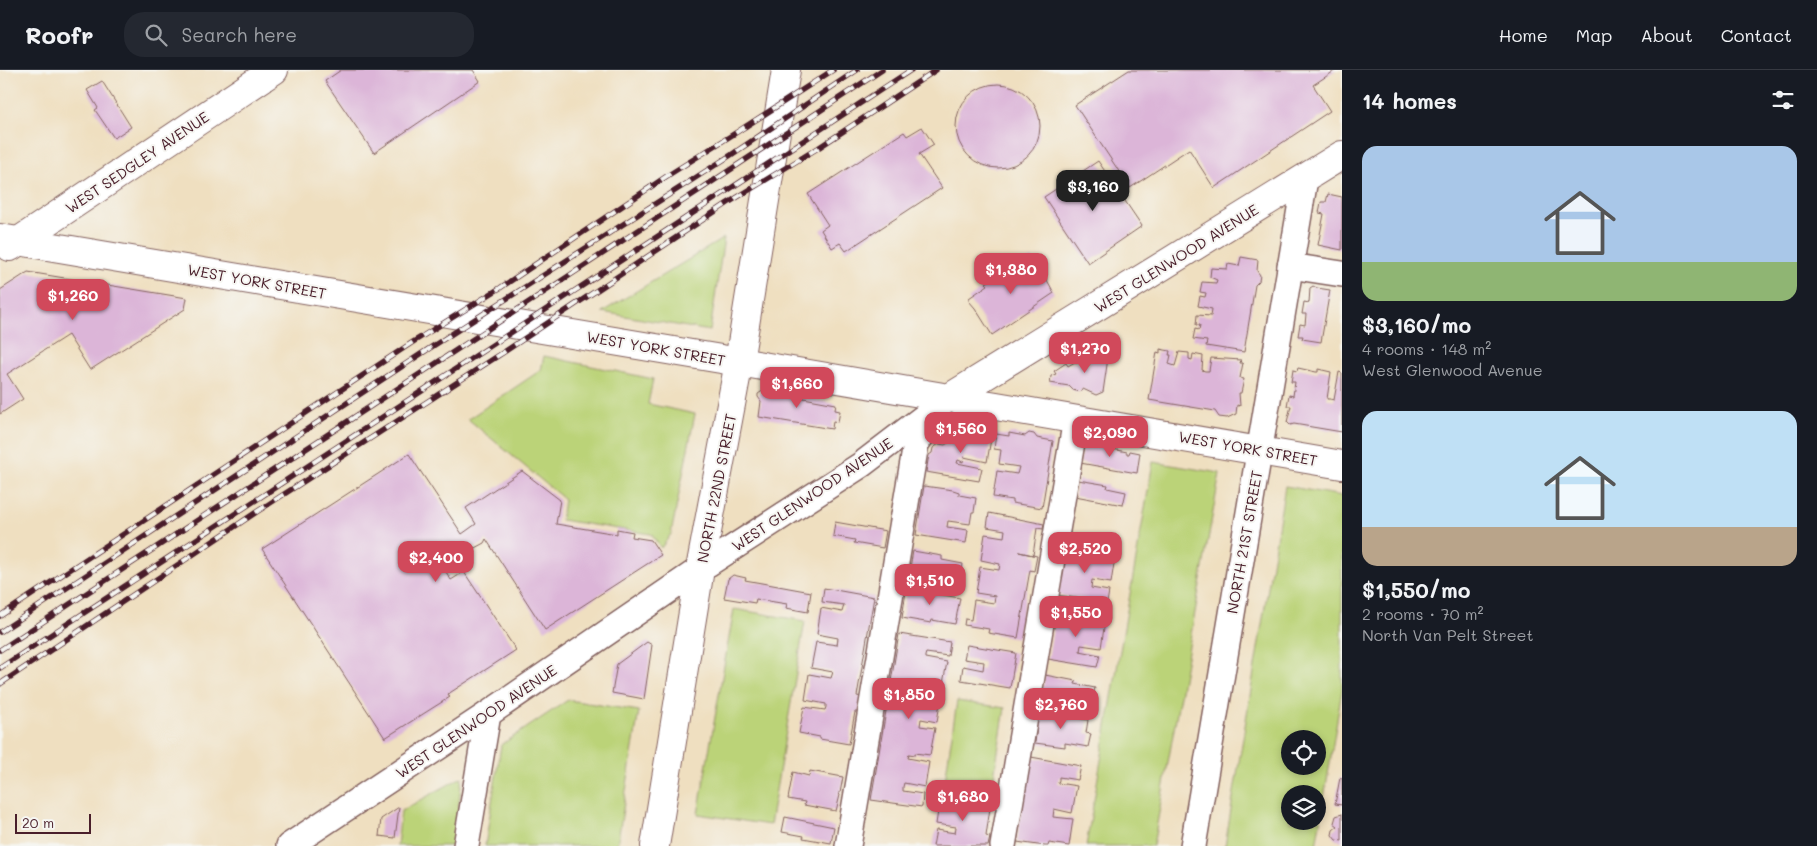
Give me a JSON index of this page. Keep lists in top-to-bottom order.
{
  "streets": {
    "main road": [
      "WEST SEDGLEY AVENUE",
      "WEST GLENWOOD AVENUE",
      "WEST YORK STREET",
      "NORTH 22ND STREET"
    ],
    "street": ["NORTH 21ST STREET"]
  },
  "crossings": [
    ["WEST SEDGLEY AVENUE", "WEST YORK STREET"],
    ["WEST GLENWOOD AVENUE", "WEST YORK STREET"],
    ["WEST GLENWOOD AVENUE", "NORTH 22ND STREET"],
    ["WEST GLENWOOD AVENUE", "NORTH 21ST STREET"],
    ["WEST YORK STREET", "NORTH 22ND STREET"],
    ["WEST YORK STREET", "NORTH 21ST STREET"]
  ],
  "scale_bar": "20 m",
  "page": {
    "header": "Roofr",
    "search": "Search here",
    "nav": [
      "Home",
      "Map",
      "About",
      "Contact"
    ],
    "heading": "14 homes",
    "list": [
      {
        "name": "$3,160/mo",
        "note": "4 rooms · 148 m² · West Glenwood Avenue"
      },
      {
        "name": "$1,550/mo",
        "note": "2 rooms · 70 m² · North Van Pelt Street"
      }
    ],
    "price": [
      "$3,160",
      "$1,380",
      "$1,260",
      "$1,270",
      "$1,660",
      "$1,560",
      "$2,090",
      "$2,520",
      "$2,400",
      "$1,510",
      "$1,550",
      "$1,850",
      "$2,760",
      "$1,680"
    ],
    "scale": "20 m"
  }
}
